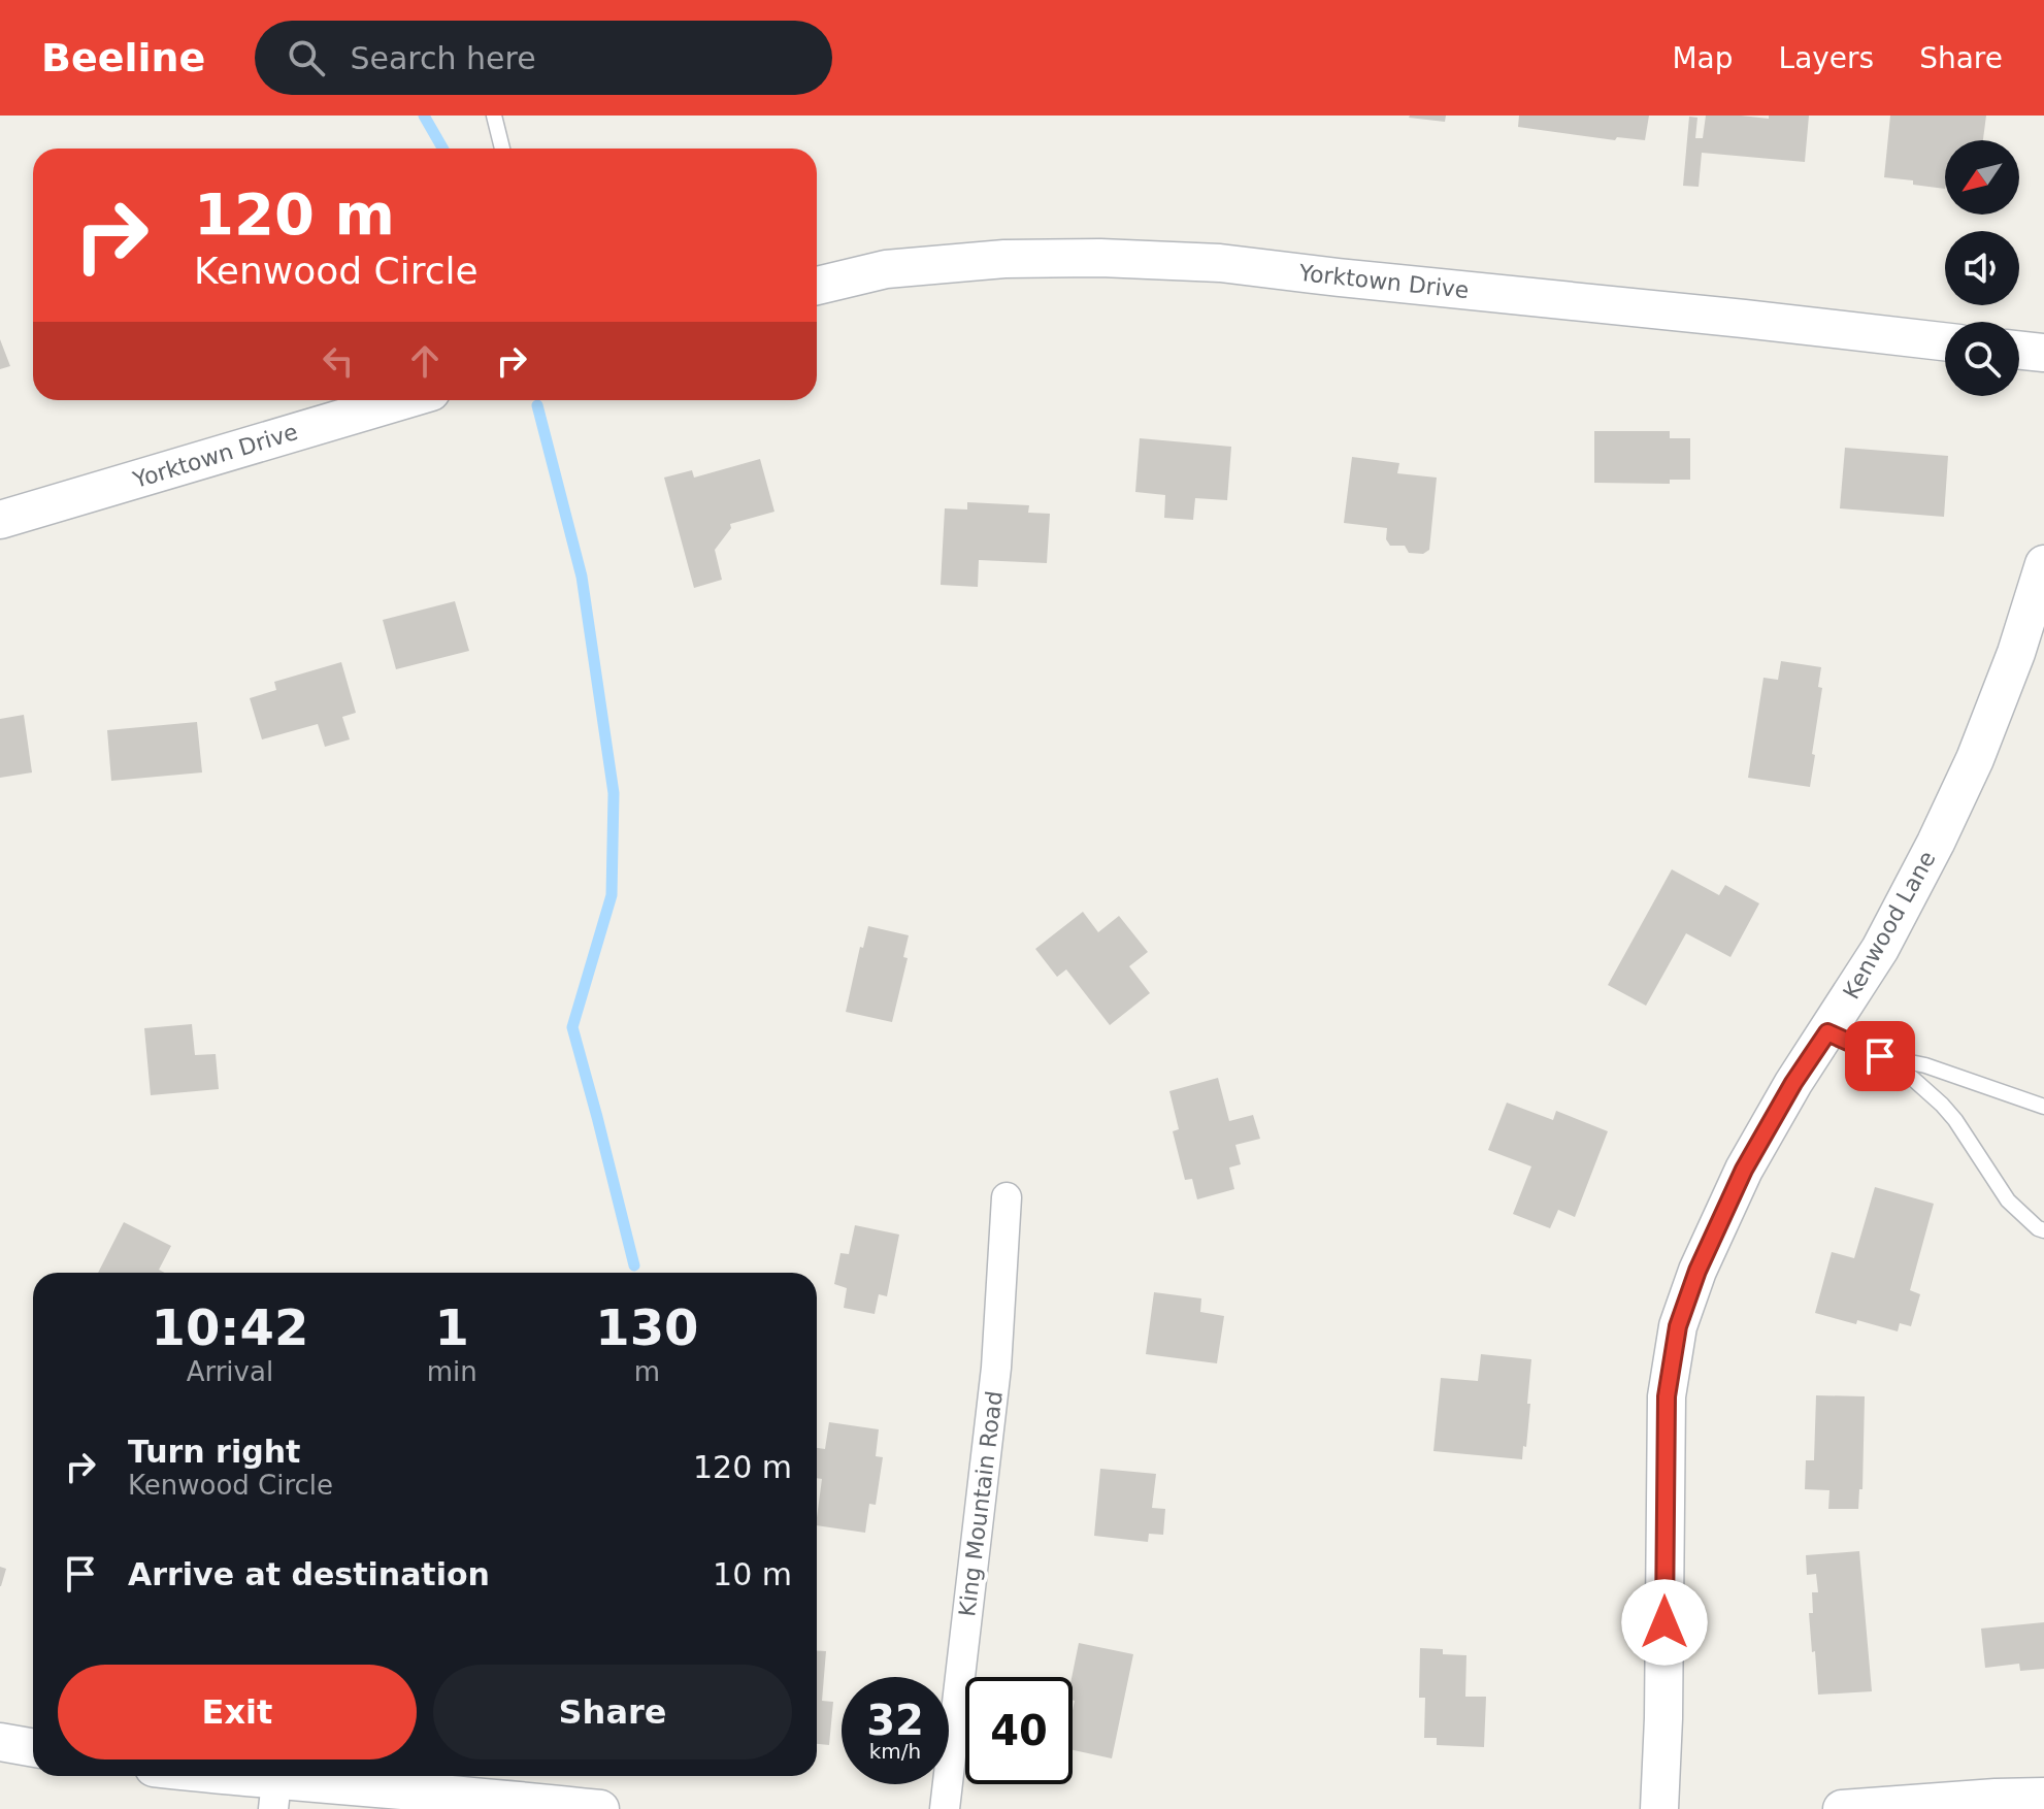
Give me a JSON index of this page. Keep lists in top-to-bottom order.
{
  "streets": {
    "street": ["Yorktown Drive", "Kenwood Lane", "King Mountain Road"]
  },
  "north": "bottom left",
  "page": {
    "header": "Beeline",
    "search": "Search here",
    "nav": ["Map", "Layers", "Share"],
    "turn": ["120 m", "Kenwood Circle"],
    "eta": [
      "10:42",
      "Arrival",
      "1",
      "min",
      "130",
      "m"
    ],
    "list": [
      {
        "name": "Turn right",
        "note": "Kenwood Circle",
        "value": "120 m"
      },
      {
        "name": "Arrive at destination",
        "value": "10 m"
      }
    ],
    "buttons": ["Exit", "Share"],
    "speed": "32 km/h",
    "limit": "40"
  }
}
